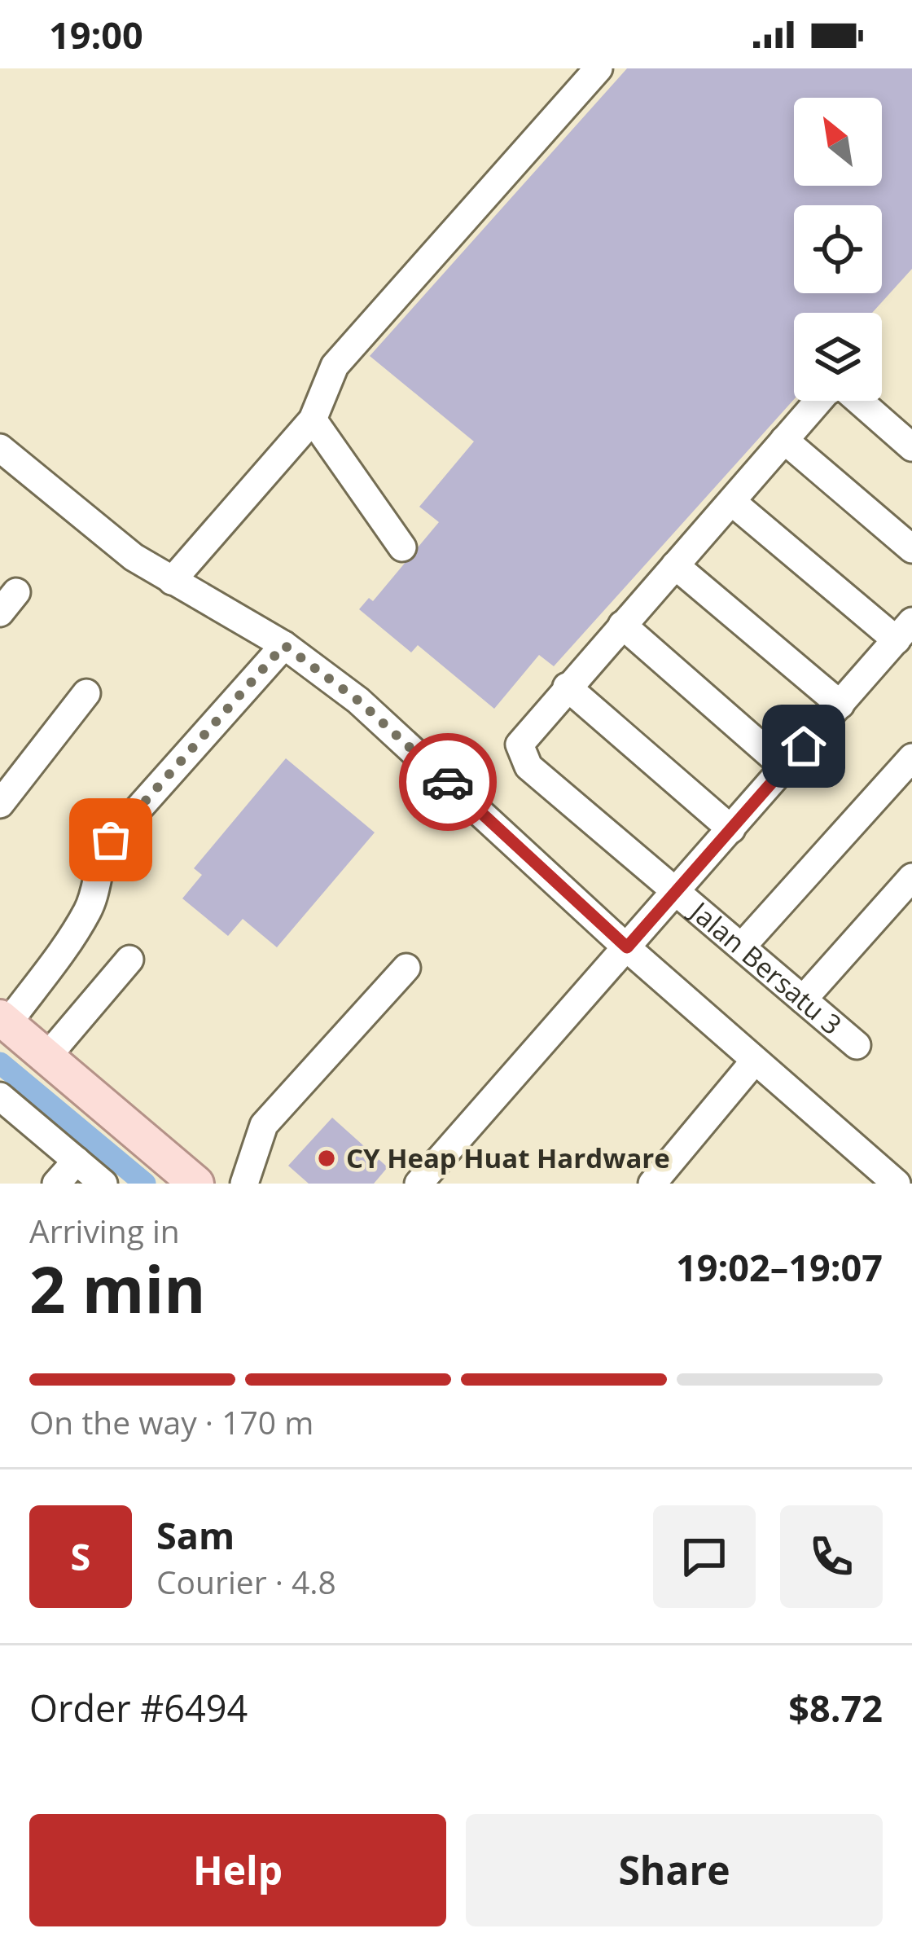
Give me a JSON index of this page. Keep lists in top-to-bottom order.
{
  "streets": {
    "street": ["Jalan Bersatu 3"]
  },
  "places": ["CY Heap Huat Hardware"],
  "north": "top left",
  "page": {
    "status": "19:00",
    "heading": ["2 min", "Arriving in", "19:02–19:07"],
    "panel": [
      "Sam",
      "Courier · 4.8",
      "Order #6494",
      "$8.72"
    ],
    "bar": "On the way · 170 m",
    "round": "S",
    "buttons": ["Help", "Share"]
  }
}
